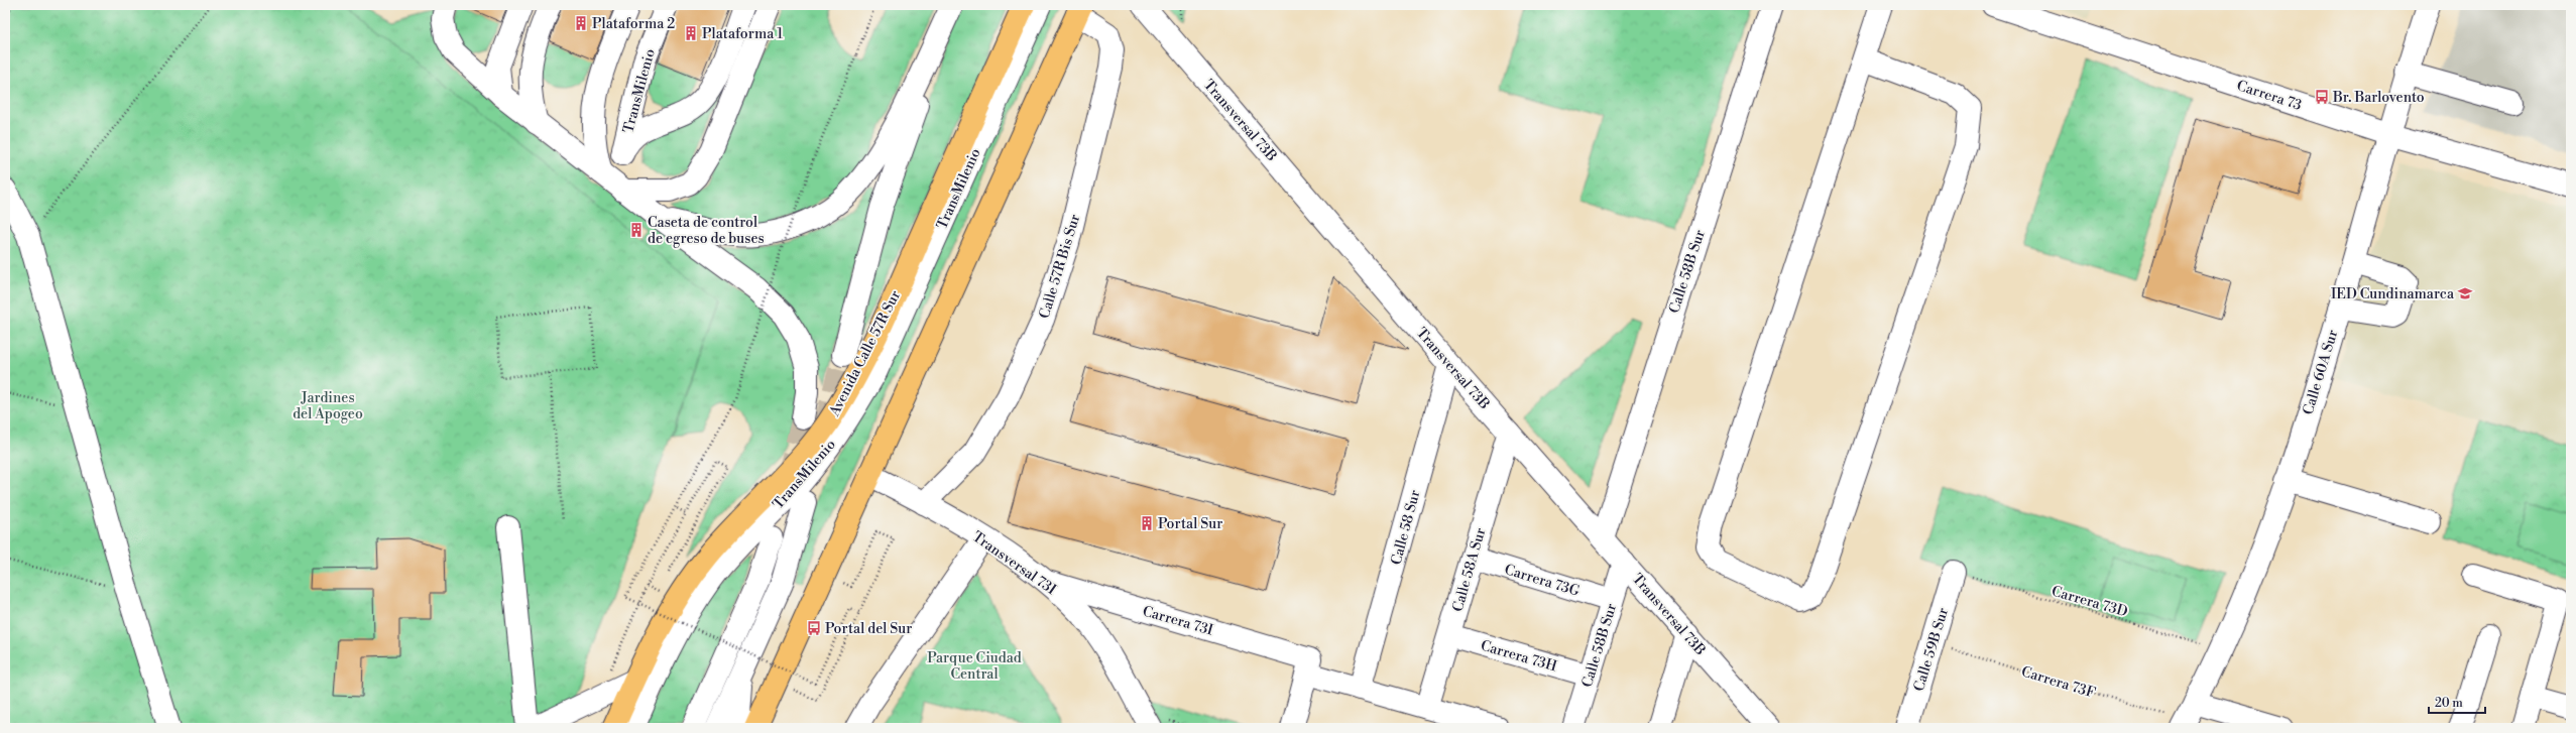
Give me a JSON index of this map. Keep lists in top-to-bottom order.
{
  "streets": {
    "highway": ["Avenida Calle 57R Sur"],
    "street": [
      "TransMilenio",
      "Carrera 73",
      "Transversal 73B",
      "Calle 57R Bis Sur",
      "Calle 58B Sur",
      "Calle 60A Sur",
      "Calle 58 Sur",
      "Transversal 73I",
      "Calle 58A Sur",
      "Carrera 73G",
      "Carrera 73I",
      "Calle 59B Sur",
      "Carrera 73H"
    ],
    "path": ["Carrera 73D", "Carrera 73F"]
  },
  "crossings": [
    ["Carrera 73", "Calle 60A Sur"],
    ["Transversal 73B", "Calle 58B Sur"],
    ["Transversal 73B", "Calle 58 Sur"],
    ["Transversal 73B", "Calle 58A Sur"],
    ["Calle 57R Bis Sur", "Transversal 73I"],
    ["Calle 58B Sur", "Carrera 73G"],
    ["Calle 58B Sur", "Carrera 73H"],
    ["Calle 60A Sur", "Carrera 73D"],
    ["Calle 60A Sur", "Carrera 73F"],
    ["Calle 58 Sur", "Carrera 73I"],
    ["Transversal 73I", "Carrera 73I"],
    ["Calle 58A Sur", "Carrera 73G"],
    ["Calle 58A Sur", "Carrera 73I"],
    ["Calle 58A Sur", "Carrera 73H"],
    ["Carrera 73D", "Calle 59B Sur"],
    ["Calle 59B Sur", "Carrera 73F"]
  ],
  "parks": ["Jardines del Apogeo", "Parque Ciudad Central"],
  "places": {
    "building": [
      "Plataforma 2",
      "Plataforma 1",
      "Caseta de control de egreso de buses",
      "Portal Sur"
    ],
    "bus stop": ["Br. Barlovento", "Portal del Sur"],
    "school or university": ["IED Cundinamarca"]
  },
  "scale_bar": "20 m"
}
